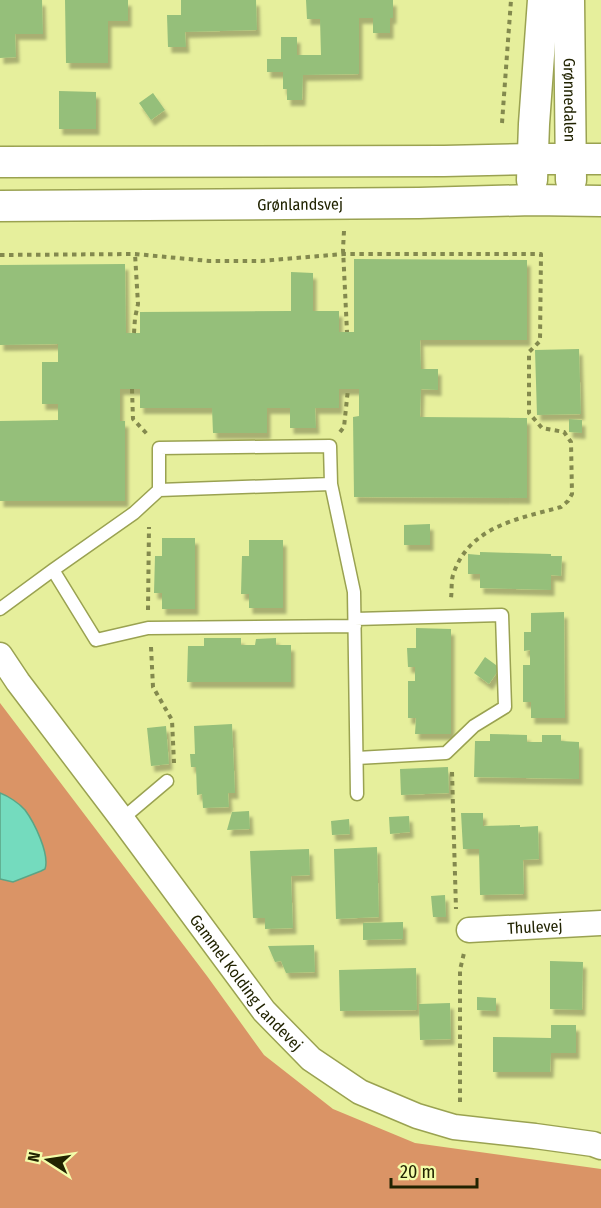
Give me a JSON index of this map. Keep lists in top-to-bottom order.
{
  "streets": {
    "street": [
      "Grønnedalen",
      "Grønlandsvej",
      "Thulevej",
      "Gammel Kolding Landevej"
    ]
  },
  "crossings": [
    ["Grønnedalen", "Grønlandsvej"]
  ],
  "scale_bar": "20 m",
  "north": "left"
}
